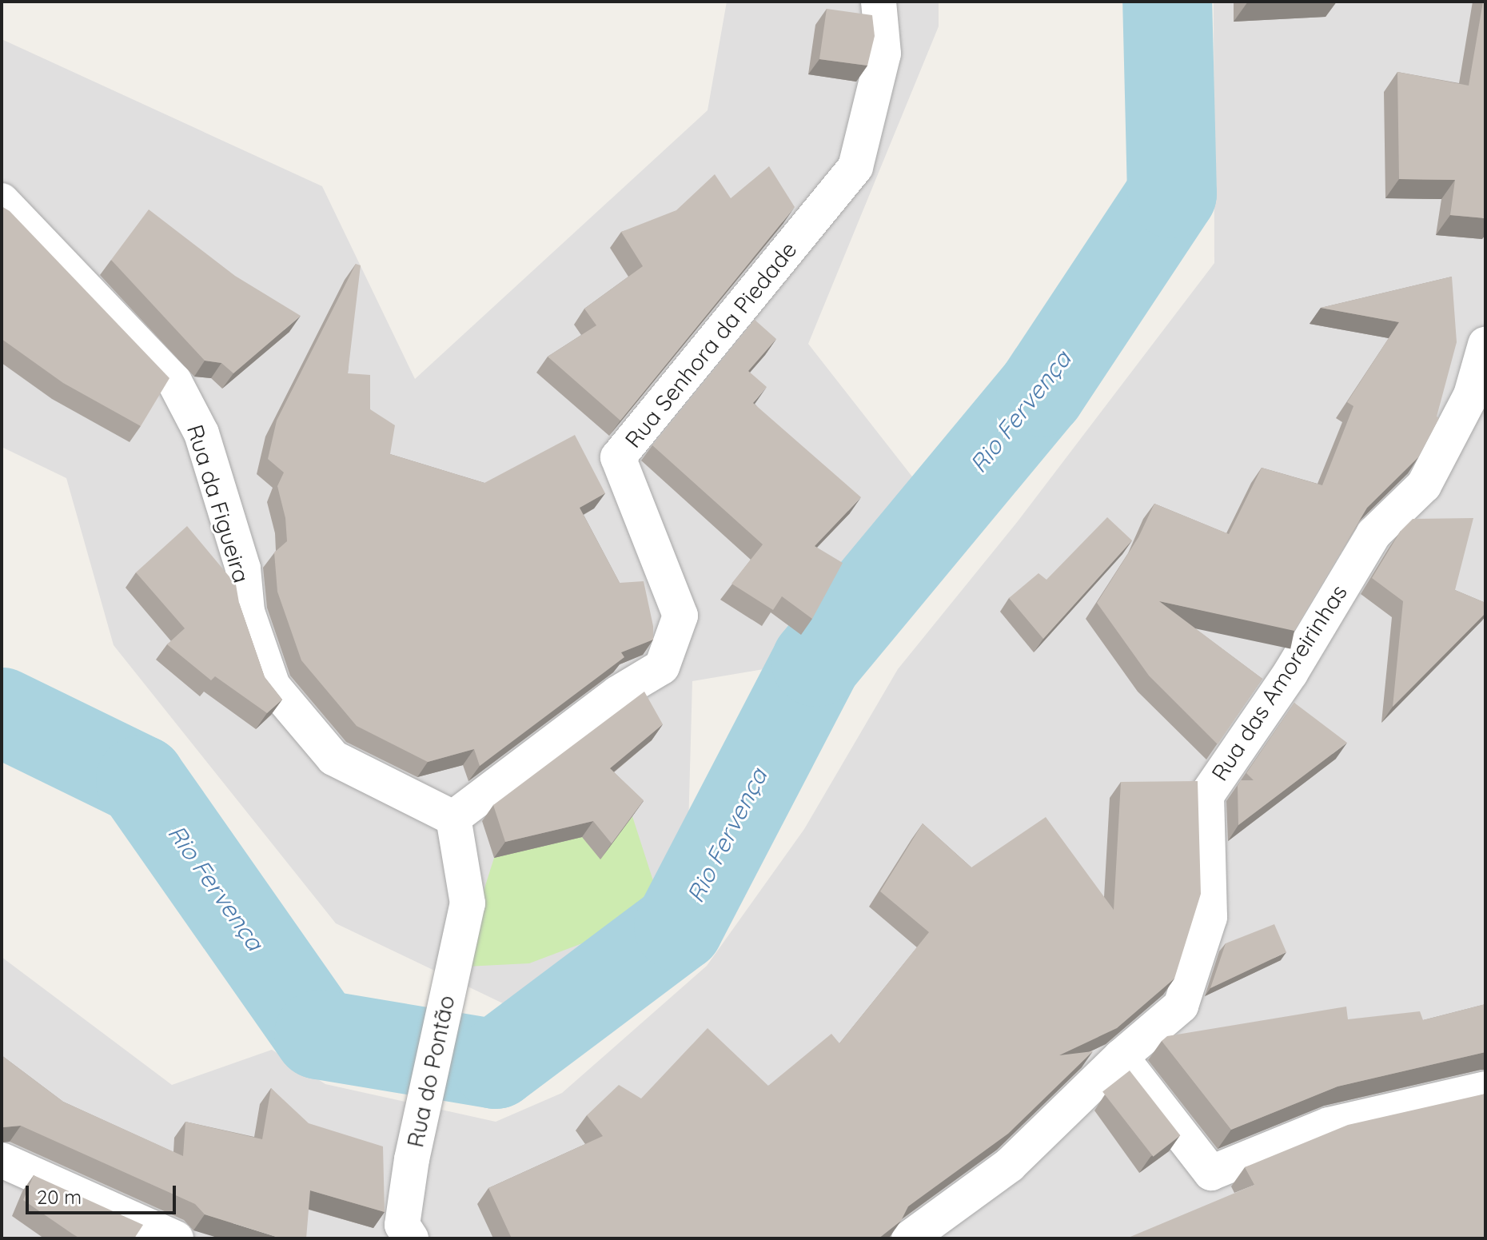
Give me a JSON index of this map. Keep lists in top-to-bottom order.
{
  "streets": {
    "street": [
      "Rua Senhora da Piedade",
      "Rua da Figueira",
      "Rua das Amoreirinhas",
      "Rua do Pontão"
    ]
  },
  "crossings": [
    ["Rua Senhora da Piedade", "Rua da Figueira"],
    ["Rua Senhora da Piedade", "Rua do Pontão"],
    ["Rua da Figueira", "Rua do Pontão"]
  ],
  "water": ["Rio Fervença"],
  "scale_bar": "20 m"
}
